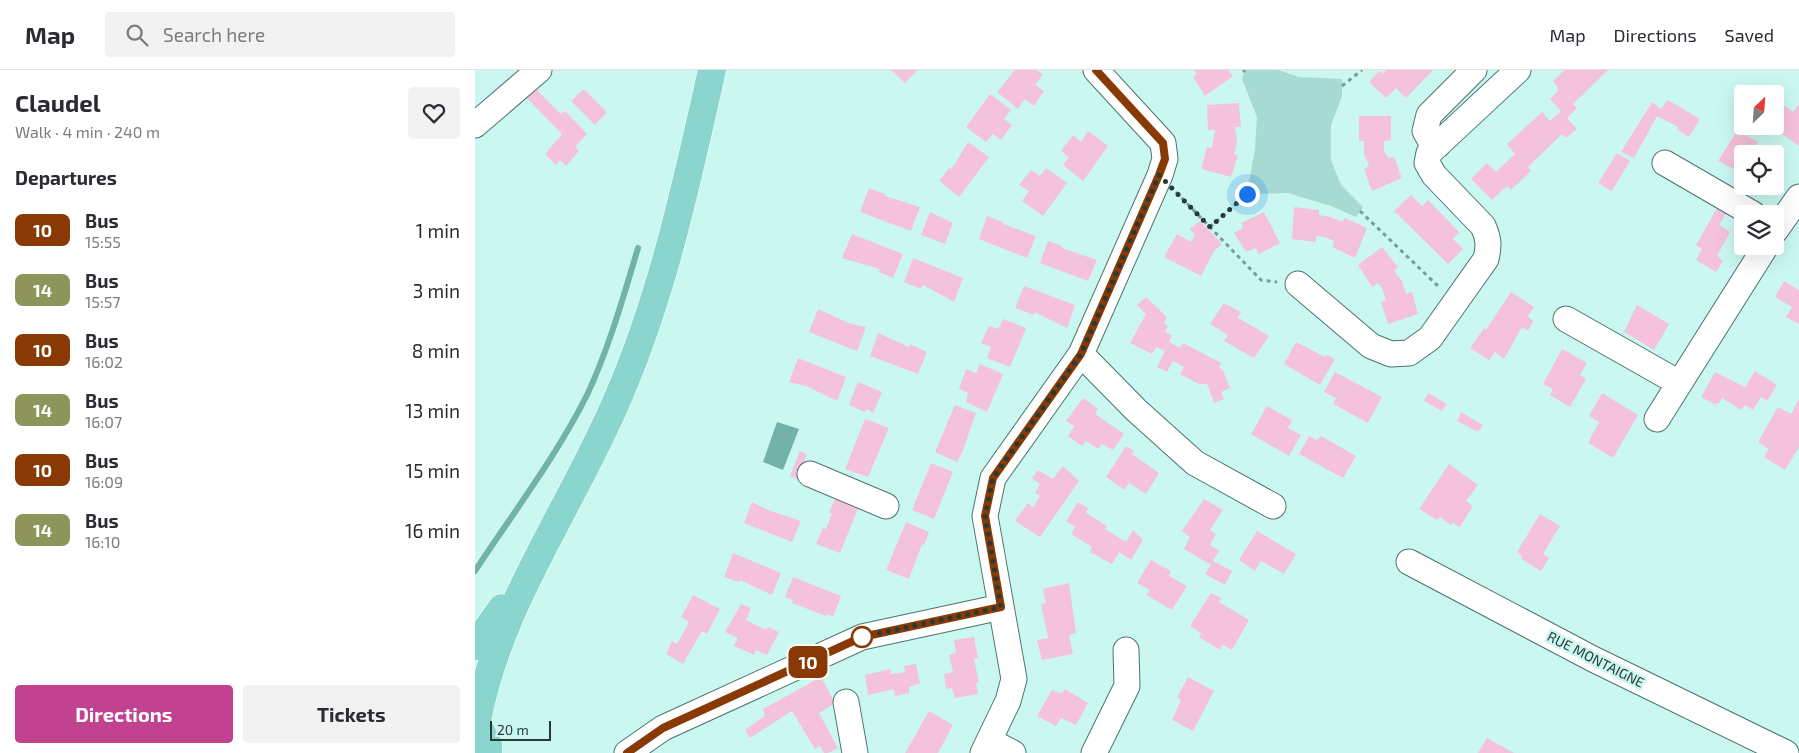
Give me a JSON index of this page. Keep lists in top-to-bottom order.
{
  "streets": {
    "street": ["RUE MONTAIGNE"]
  },
  "lines": ["bus line 10"],
  "scale_bar": "20 m",
  "north": "top right",
  "page": {
    "header": "Map",
    "search": "Search here",
    "nav": ["Map", "Directions", "Saved"],
    "heading": [
      ["Claudel", "Walk · 4 min · 240 m"],
      "Departures"
    ],
    "on_map": "10",
    "list": [
      {
        "mark": "10",
        "name": "Bus",
        "note": "15:55",
        "value": "1 min"
      },
      {
        "mark": "14",
        "name": "Bus",
        "note": "15:57",
        "value": "3 min"
      },
      {
        "mark": "10",
        "name": "Bus",
        "note": "16:02",
        "value": "8 min"
      },
      {
        "mark": "14",
        "name": "Bus",
        "note": "16:07",
        "value": "13 min"
      },
      {
        "mark": "10",
        "name": "Bus",
        "note": "16:09",
        "value": "15 min"
      },
      {
        "mark": "14",
        "name": "Bus",
        "note": "16:10",
        "value": "16 min"
      }
    ],
    "buttons": ["Directions", "Tickets"],
    "scale": "20 m"
  }
}
